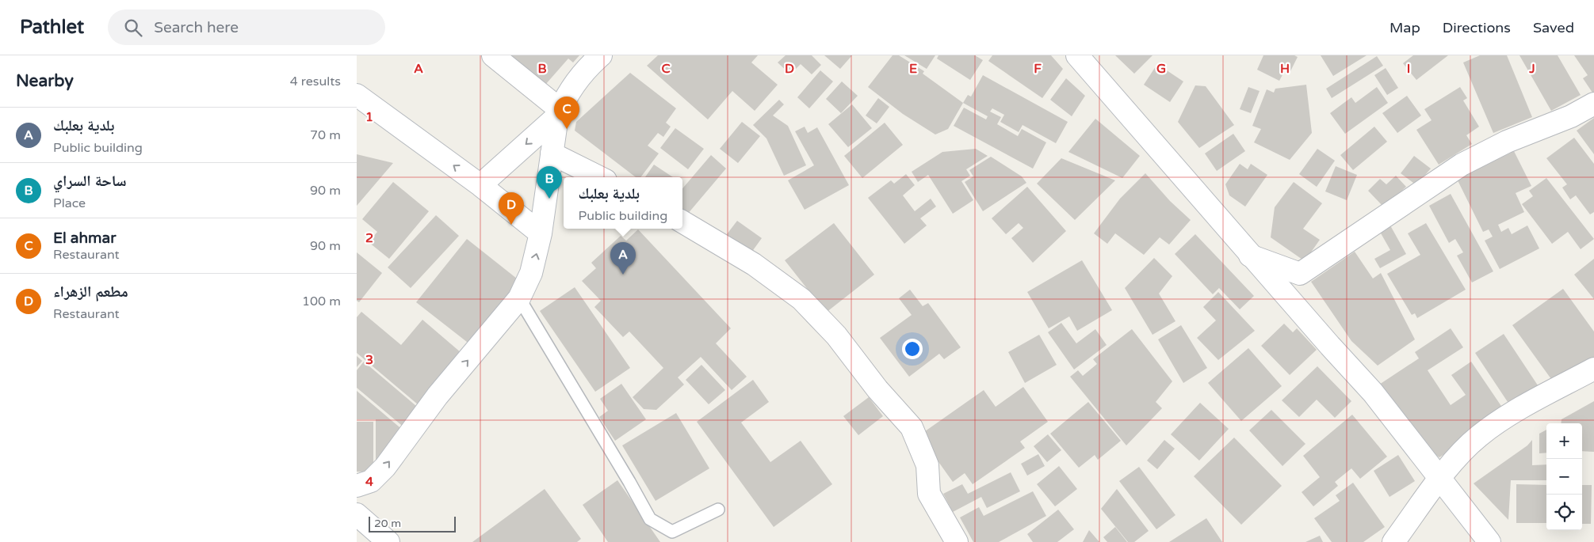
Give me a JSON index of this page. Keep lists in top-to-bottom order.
{
  "scale_bar": "20 m",
  "page": {
    "header": "Pathlet",
    "search": "Search here",
    "nav": ["Map", "Directions", "Saved"],
    "heading": ["Nearby", "4 results"],
    "pins": [
      "C",
      "B",
      "D",
      "A"
    ],
    "list": [
      {
        "mark": "A",
        "name": "بلدية بعلبك",
        "note": "Public building",
        "value": "70 m"
      },
      {
        "mark": "B",
        "name": "ساحة السراي",
        "note": "Place",
        "value": "90 m"
      },
      {
        "mark": "C",
        "name": "El ahmar",
        "note": "Restaurant",
        "value": "90 m"
      },
      {
        "mark": "D",
        "name": "مطعم الزهراء",
        "note": "Restaurant",
        "value": "100 m"
      }
    ],
    "popup": ["بلدية بعلبك", "Public building"],
    "map_buttons": ["+", "−"],
    "scale": "20 m"
  },
  "grid": {
    "columns": [
      "A",
      "B",
      "C",
      "D",
      "E",
      "F",
      "G",
      "H",
      "I",
      "J"
    ],
    "rows": [
      "1",
      "2",
      "3",
      "4"
    ]
  }
}
